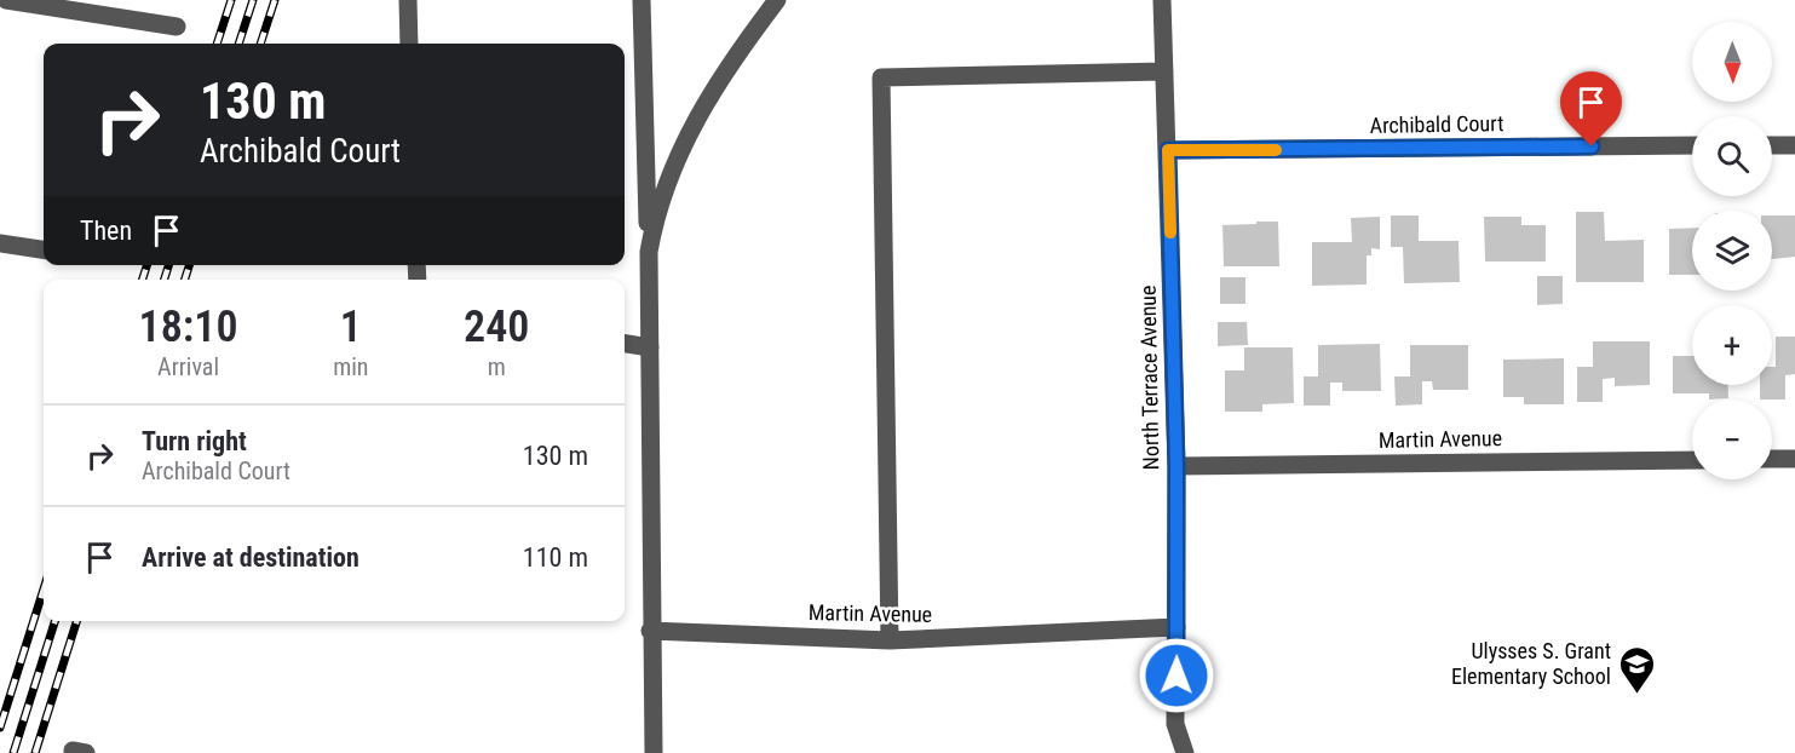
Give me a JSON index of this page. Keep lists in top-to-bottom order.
{
  "streets": {
    "street": ["Archibald Court", "North Terrace Avenue", "Martin Avenue"]
  },
  "crossings": [
    ["Archibald Court", "North Terrace Avenue"],
    ["North Terrace Avenue", "Martin Avenue"]
  ],
  "places": {
    "school or university": ["Ulysses S. Grant Elementary School"]
  },
  "north": "bottom",
  "page": {
    "map_buttons": ["+", "−"],
    "turn": ["130 m", "Archibald Court"],
    "then": "Then",
    "eta": [
      "18:10",
      "Arrival",
      "1",
      "min",
      "240",
      "m"
    ],
    "list": [
      {
        "name": "Turn right",
        "note": "Archibald Court",
        "value": "130 m"
      },
      {
        "name": "Arrive at destination",
        "value": "110 m"
      }
    ]
  }
}
